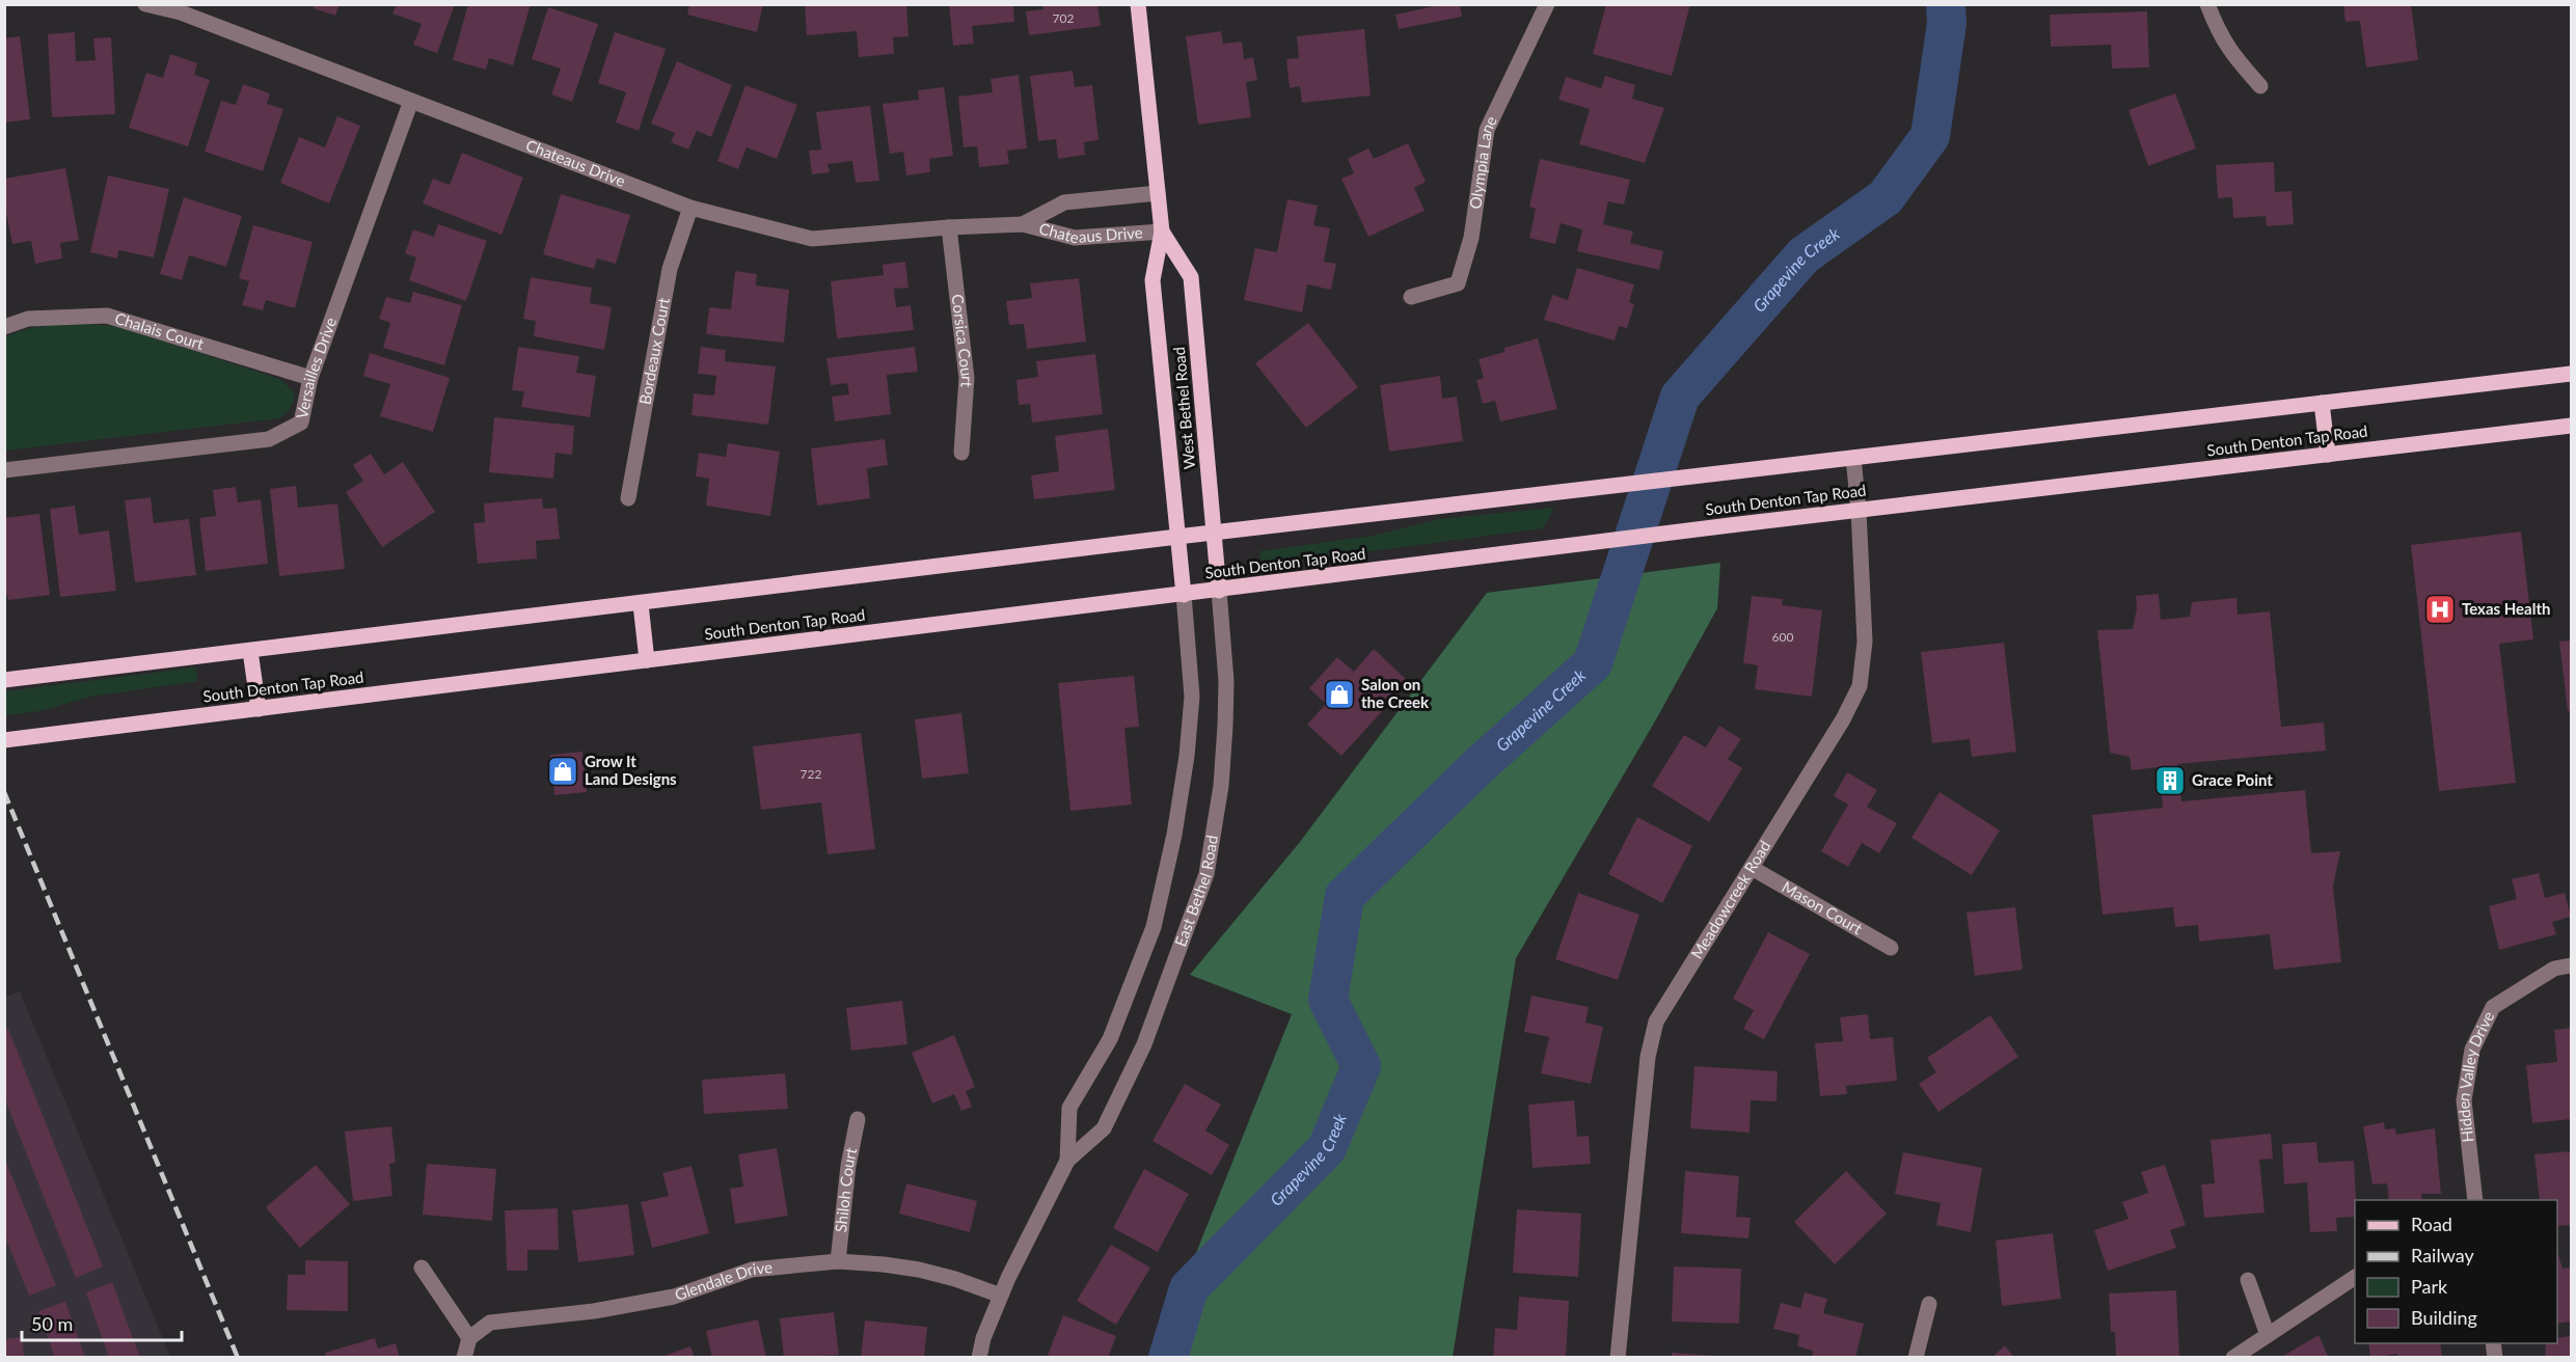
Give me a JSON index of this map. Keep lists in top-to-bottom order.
{
  "streets": {
    "main road": ["West Bethel Road", "South Denton Tap Road"],
    "street": [
      "Chateaus Drive",
      "Olympia Lane",
      "Chalais Court",
      "Corsica Court",
      "Bordeaux Court",
      "Versailles Drive",
      "East Bethel Road",
      "Meadowcreek Road",
      "Mason Court",
      "Hidden Valley Drive",
      "Shiloh Court",
      "Glendale Drive"
    ]
  },
  "crossings": [
    ["Chateaus Drive", "Corsica Court"],
    ["Chateaus Drive", "Bordeaux Court"],
    ["Chateaus Drive", "Versailles Drive"],
    ["Chateaus Drive", "West Bethel Road"],
    ["Chalais Court", "Versailles Drive"],
    ["West Bethel Road", "South Denton Tap Road"],
    ["West Bethel Road", "East Bethel Road"],
    ["South Denton Tap Road", "East Bethel Road"],
    ["South Denton Tap Road", "Meadowcreek Road"],
    ["East Bethel Road", "Glendale Drive"],
    ["Meadowcreek Road", "Mason Court"],
    ["Shiloh Court", "Glendale Drive"]
  ],
  "water": ["Grapevine Creek"],
  "places": {
    "hospital": ["Texas Health"],
    "shop": ["Salon on the Creek", "Grow It Land Designs"],
    "building": ["Grace Point"]
  },
  "house_numbers": ["702", "600", "722"],
  "legend": [
    "Road",
    "Railway",
    "Park",
    "Building"
  ],
  "scale_bar": "50 m"
}
